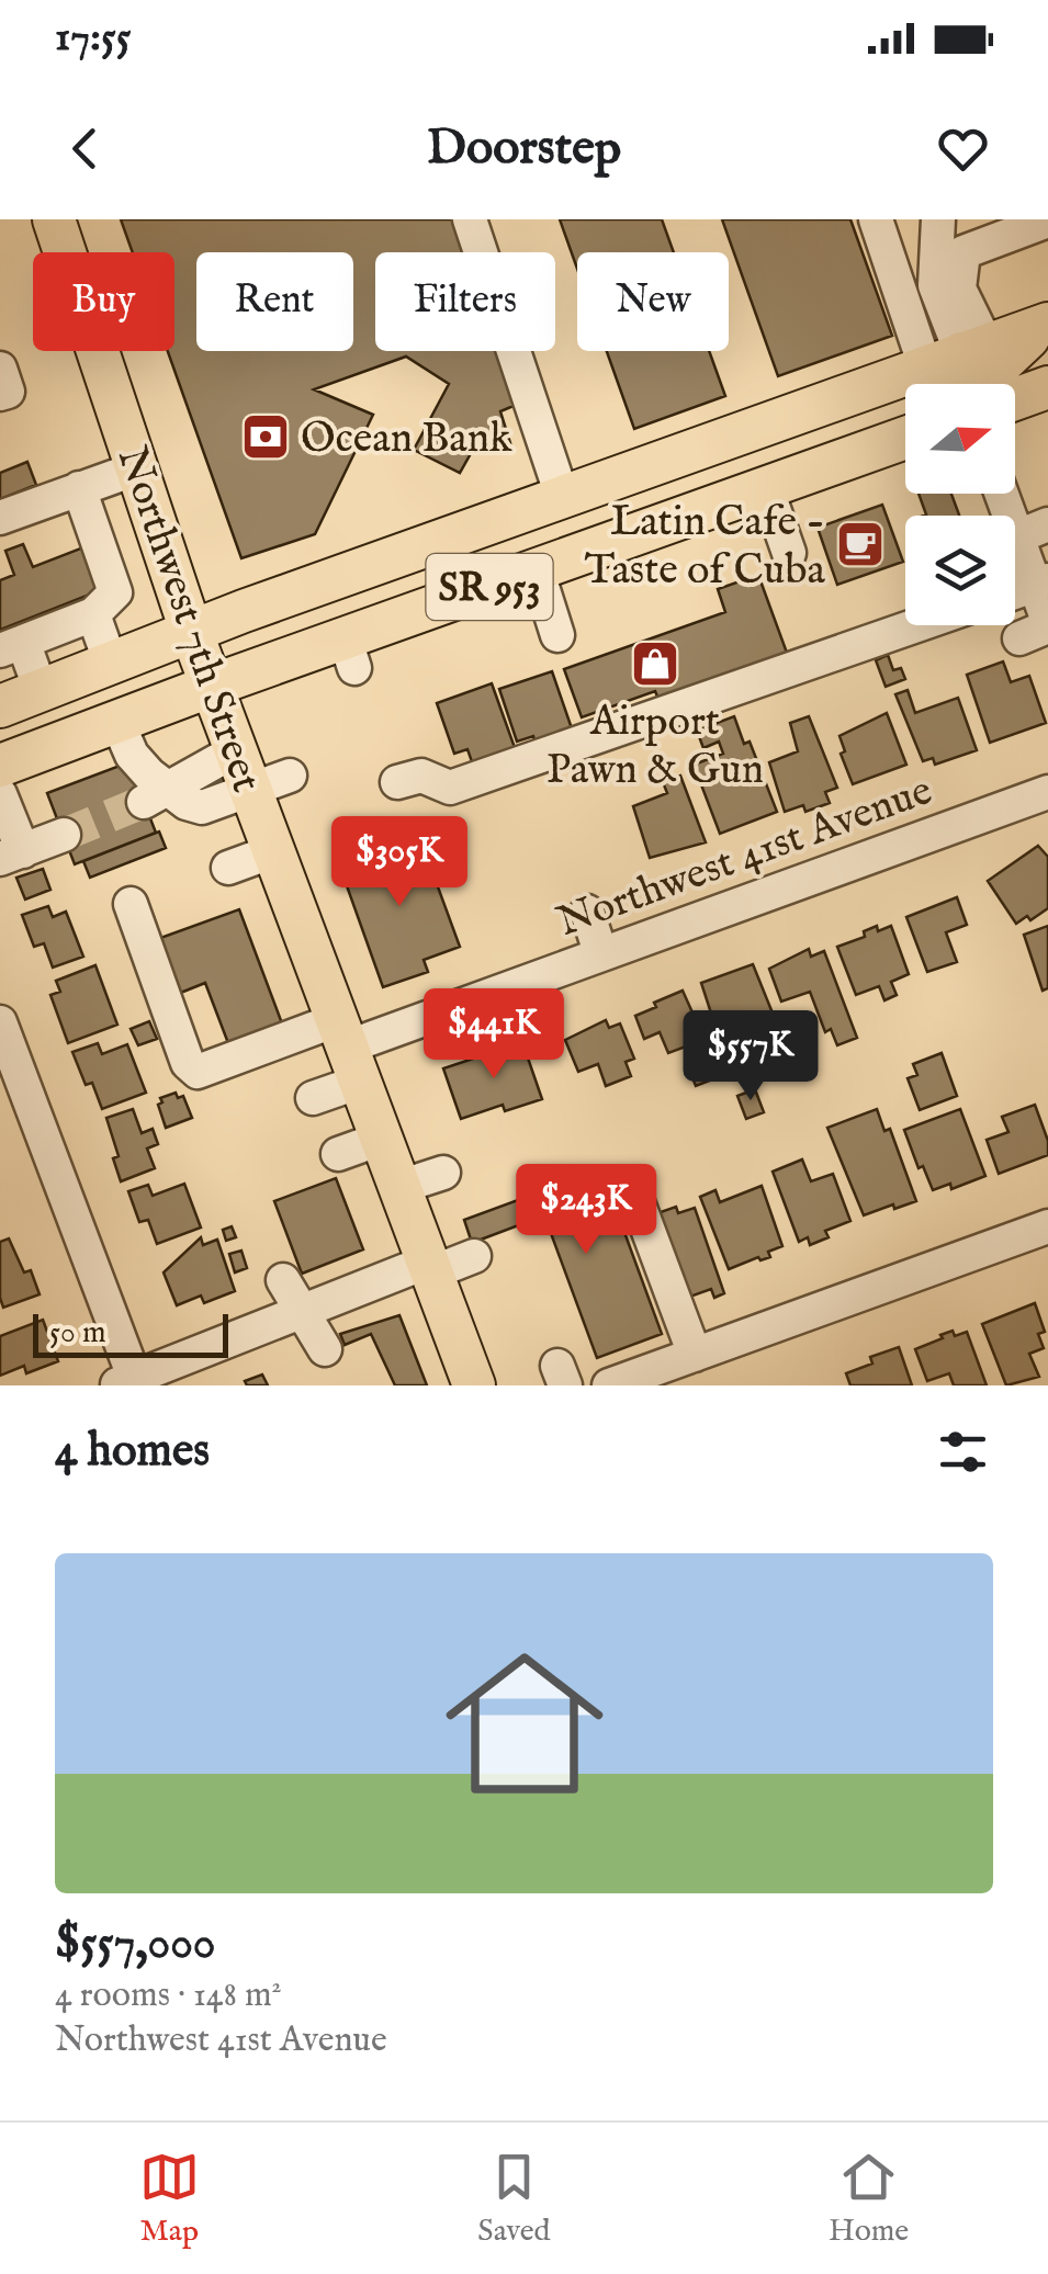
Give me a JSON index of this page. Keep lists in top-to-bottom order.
{
  "streets": {
    "main road": ["SR 953", "Northwest 7th Street"],
    "street": ["Northwest 41st Avenue"]
  },
  "crossings": [
    ["SR 953", "Northwest 7th Street"],
    ["Northwest 7th Street", "Northwest 41st Avenue"]
  ],
  "places": {
    "bank": ["Ocean Bank"],
    "cafe": ["Latin Cafe - Taste of Cuba"],
    "shop": ["Airport Pawn & Gun"]
  },
  "scale_bar": "50 m",
  "north": "right",
  "page": {
    "status": "17:55",
    "header": "Doorstep",
    "chip": [
      "Buy",
      "Rent",
      "Filters",
      "New"
    ],
    "price": [
      "$305K",
      "$441K",
      "$557K",
      "$243K"
    ],
    "scale": "50 m",
    "heading": "4 homes",
    "list": [
      {
        "name": "$557,000",
        "note": "4 rooms · 148 m² · Northwest 41st Avenue"
      }
    ],
    "tabs": ["Map", "Saved", "Home"]
  }
}
